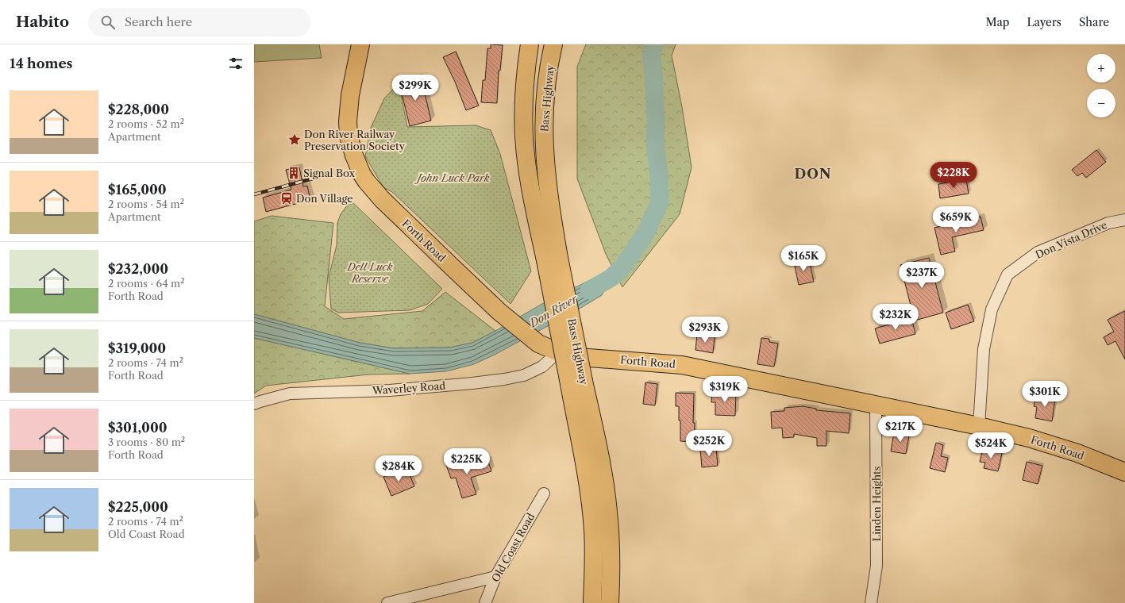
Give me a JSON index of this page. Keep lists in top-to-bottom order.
{
  "streets": {
    "main road": ["Bass Highway", "Forth Road"],
    "street": [
      "Don Vista Drive",
      "Waverley Road",
      "Linden Heights",
      "Old Coast Road"
    ]
  },
  "crossings": [
    ["Don Vista Drive", "Forth Road"],
    ["Forth Road", "Waverley Road"],
    ["Forth Road", "Linden Heights"]
  ],
  "districts": ["DON"],
  "water": ["Don River"],
  "parks": ["John Luck Park", "Dell Luck Reserve"],
  "places": {
    "place": ["Don River Railway Preservation Society"],
    "building": ["Signal Box"],
    "station": ["Don Village"]
  },
  "page": {
    "header": "Habito",
    "search": "Search here",
    "nav": ["Map", "Layers", "Share"],
    "heading": "14 homes",
    "map_buttons": ["+", "−"],
    "price": [
      "$299K",
      "$228K",
      "$659K",
      "$165K",
      "$237K",
      "$232K",
      "$293K",
      "$319K",
      "$301K",
      "$217K",
      "$252K",
      "$524K",
      "$225K",
      "$284K"
    ],
    "list": [
      {
        "name": "$228,000",
        "note": "2 rooms · 52 m² · Apartment"
      },
      {
        "name": "$165,000",
        "note": "2 rooms · 54 m² · Apartment"
      },
      {
        "name": "$232,000",
        "note": "2 rooms · 64 m² · Forth Road"
      },
      {
        "name": "$319,000",
        "note": "2 rooms · 74 m² · Forth Road"
      },
      {
        "name": "$301,000",
        "note": "3 rooms · 80 m² · Forth Road"
      },
      {
        "name": "$225,000",
        "note": "2 rooms · 74 m² · Old Coast Road"
      }
    ]
  }
}
